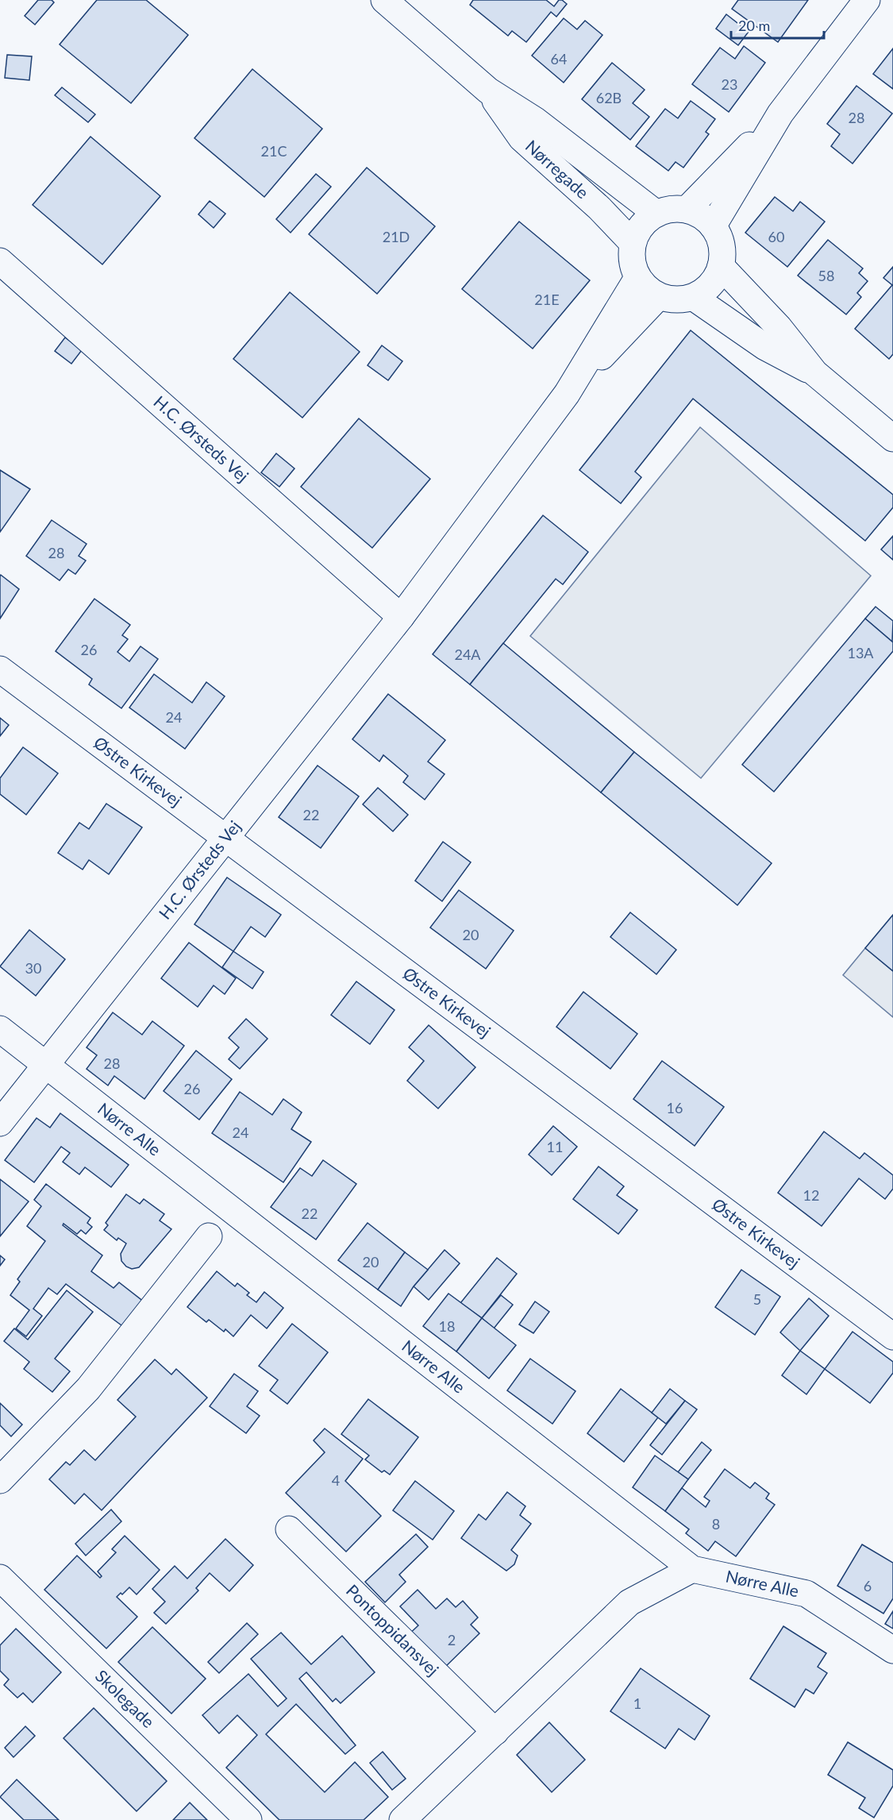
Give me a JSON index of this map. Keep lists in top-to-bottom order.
{
  "streets": {
    "street": [
      "Nørregade",
      "H.C. Ørsteds Vej",
      "Østre Kirkevej",
      "Nørre Alle",
      "Pontoppidansvej",
      "Skolegade"
    ]
  },
  "crossings": [
    ["Nørregade", "H.C. Ørsteds Vej"],
    ["H.C. Ørsteds Vej", "Østre Kirkevej"],
    ["H.C. Ørsteds Vej", "Nørre Alle"]
  ],
  "house_numbers": [
    "64",
    "23",
    "62B",
    "28",
    "21C",
    "21D",
    "60",
    "58",
    "21E",
    "28",
    "26",
    "13A",
    "24A",
    "24",
    "22",
    "20",
    "30",
    "28",
    "26",
    "16",
    "24",
    "11",
    "12",
    "22",
    "20",
    "5",
    "18",
    "4",
    "8",
    "6",
    "2",
    "1"
  ],
  "scale_bar": "20 m"
}
